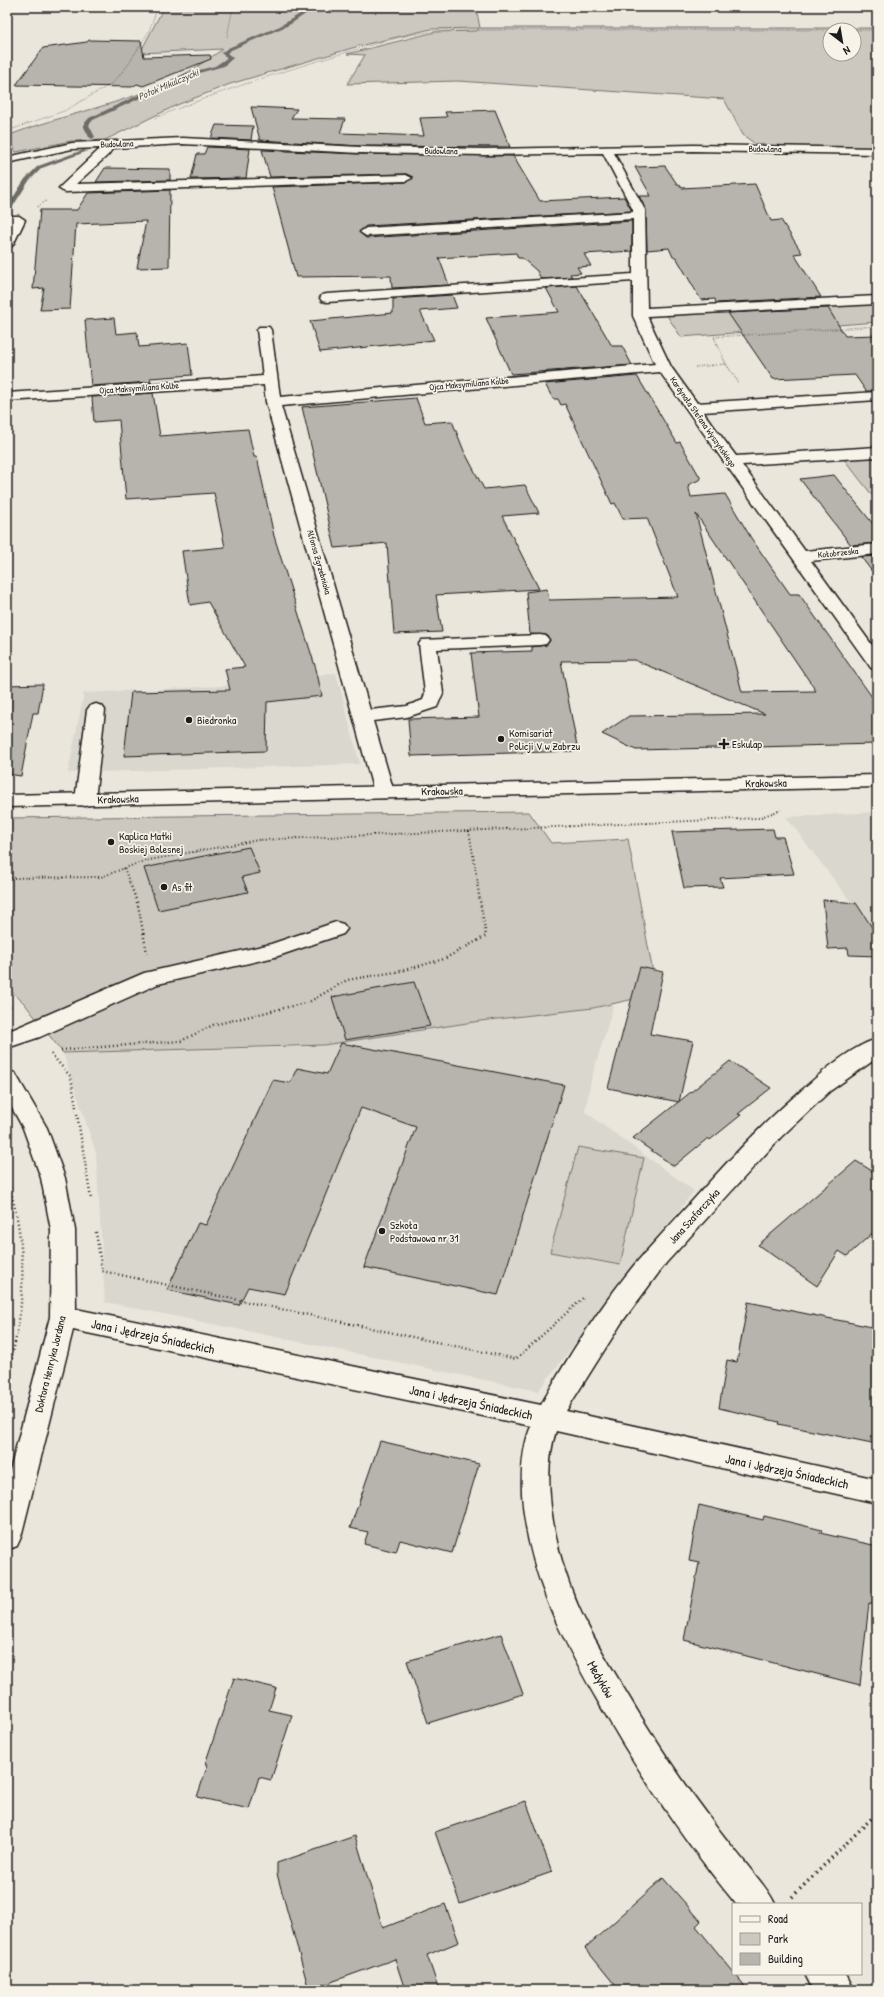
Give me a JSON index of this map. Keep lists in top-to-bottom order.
{
  "streets": {
    "street": [
      "Budowlana",
      "Ojca Maksymiliana Kolbe",
      "Kardynała Stefana Wyszyńskiego",
      "Kołobrzeska",
      "Alfonsa Zgrzebnioka",
      "Krakowska",
      "Jana Szafarczyka",
      "Jana i Jędrzeja Śniadeckich",
      "Doktora Henryka Jordana",
      "Medyków"
    ]
  },
  "crossings": [
    ["Budowlana", "Kardynała Stefana Wyszyńskiego"],
    ["Ojca Maksymiliana Kolbe", "Kardynała Stefana Wyszyńskiego"],
    ["Ojca Maksymiliana Kolbe", "Alfonsa Zgrzebnioka"],
    ["Kardynała Stefana Wyszyńskiego", "Kołobrzeska"],
    ["Alfonsa Zgrzebnioka", "Krakowska"],
    ["Jana Szafarczyka", "Jana i Jędrzeja Śniadeckich"],
    ["Jana Szafarczyka", "Medyków"],
    ["Jana i Jędrzeja Śniadeckich", "Doktora Henryka Jordana"],
    ["Jana i Jędrzeja Śniadeckich", "Medyków"]
  ],
  "water": ["Potok Mikulczycki"],
  "places": {
    "other": [
      "Biedronka",
      "Komisariat Policji V w Zabrzu",
      "Kaplica Matki Boskiej Bolesnej",
      "As fit",
      "Szkoła Podstawowa nr 31"
    ],
    "health": ["Eskulap"]
  },
  "legend": ["Road", "Park", "Building"],
  "north": "bottom right"
}
